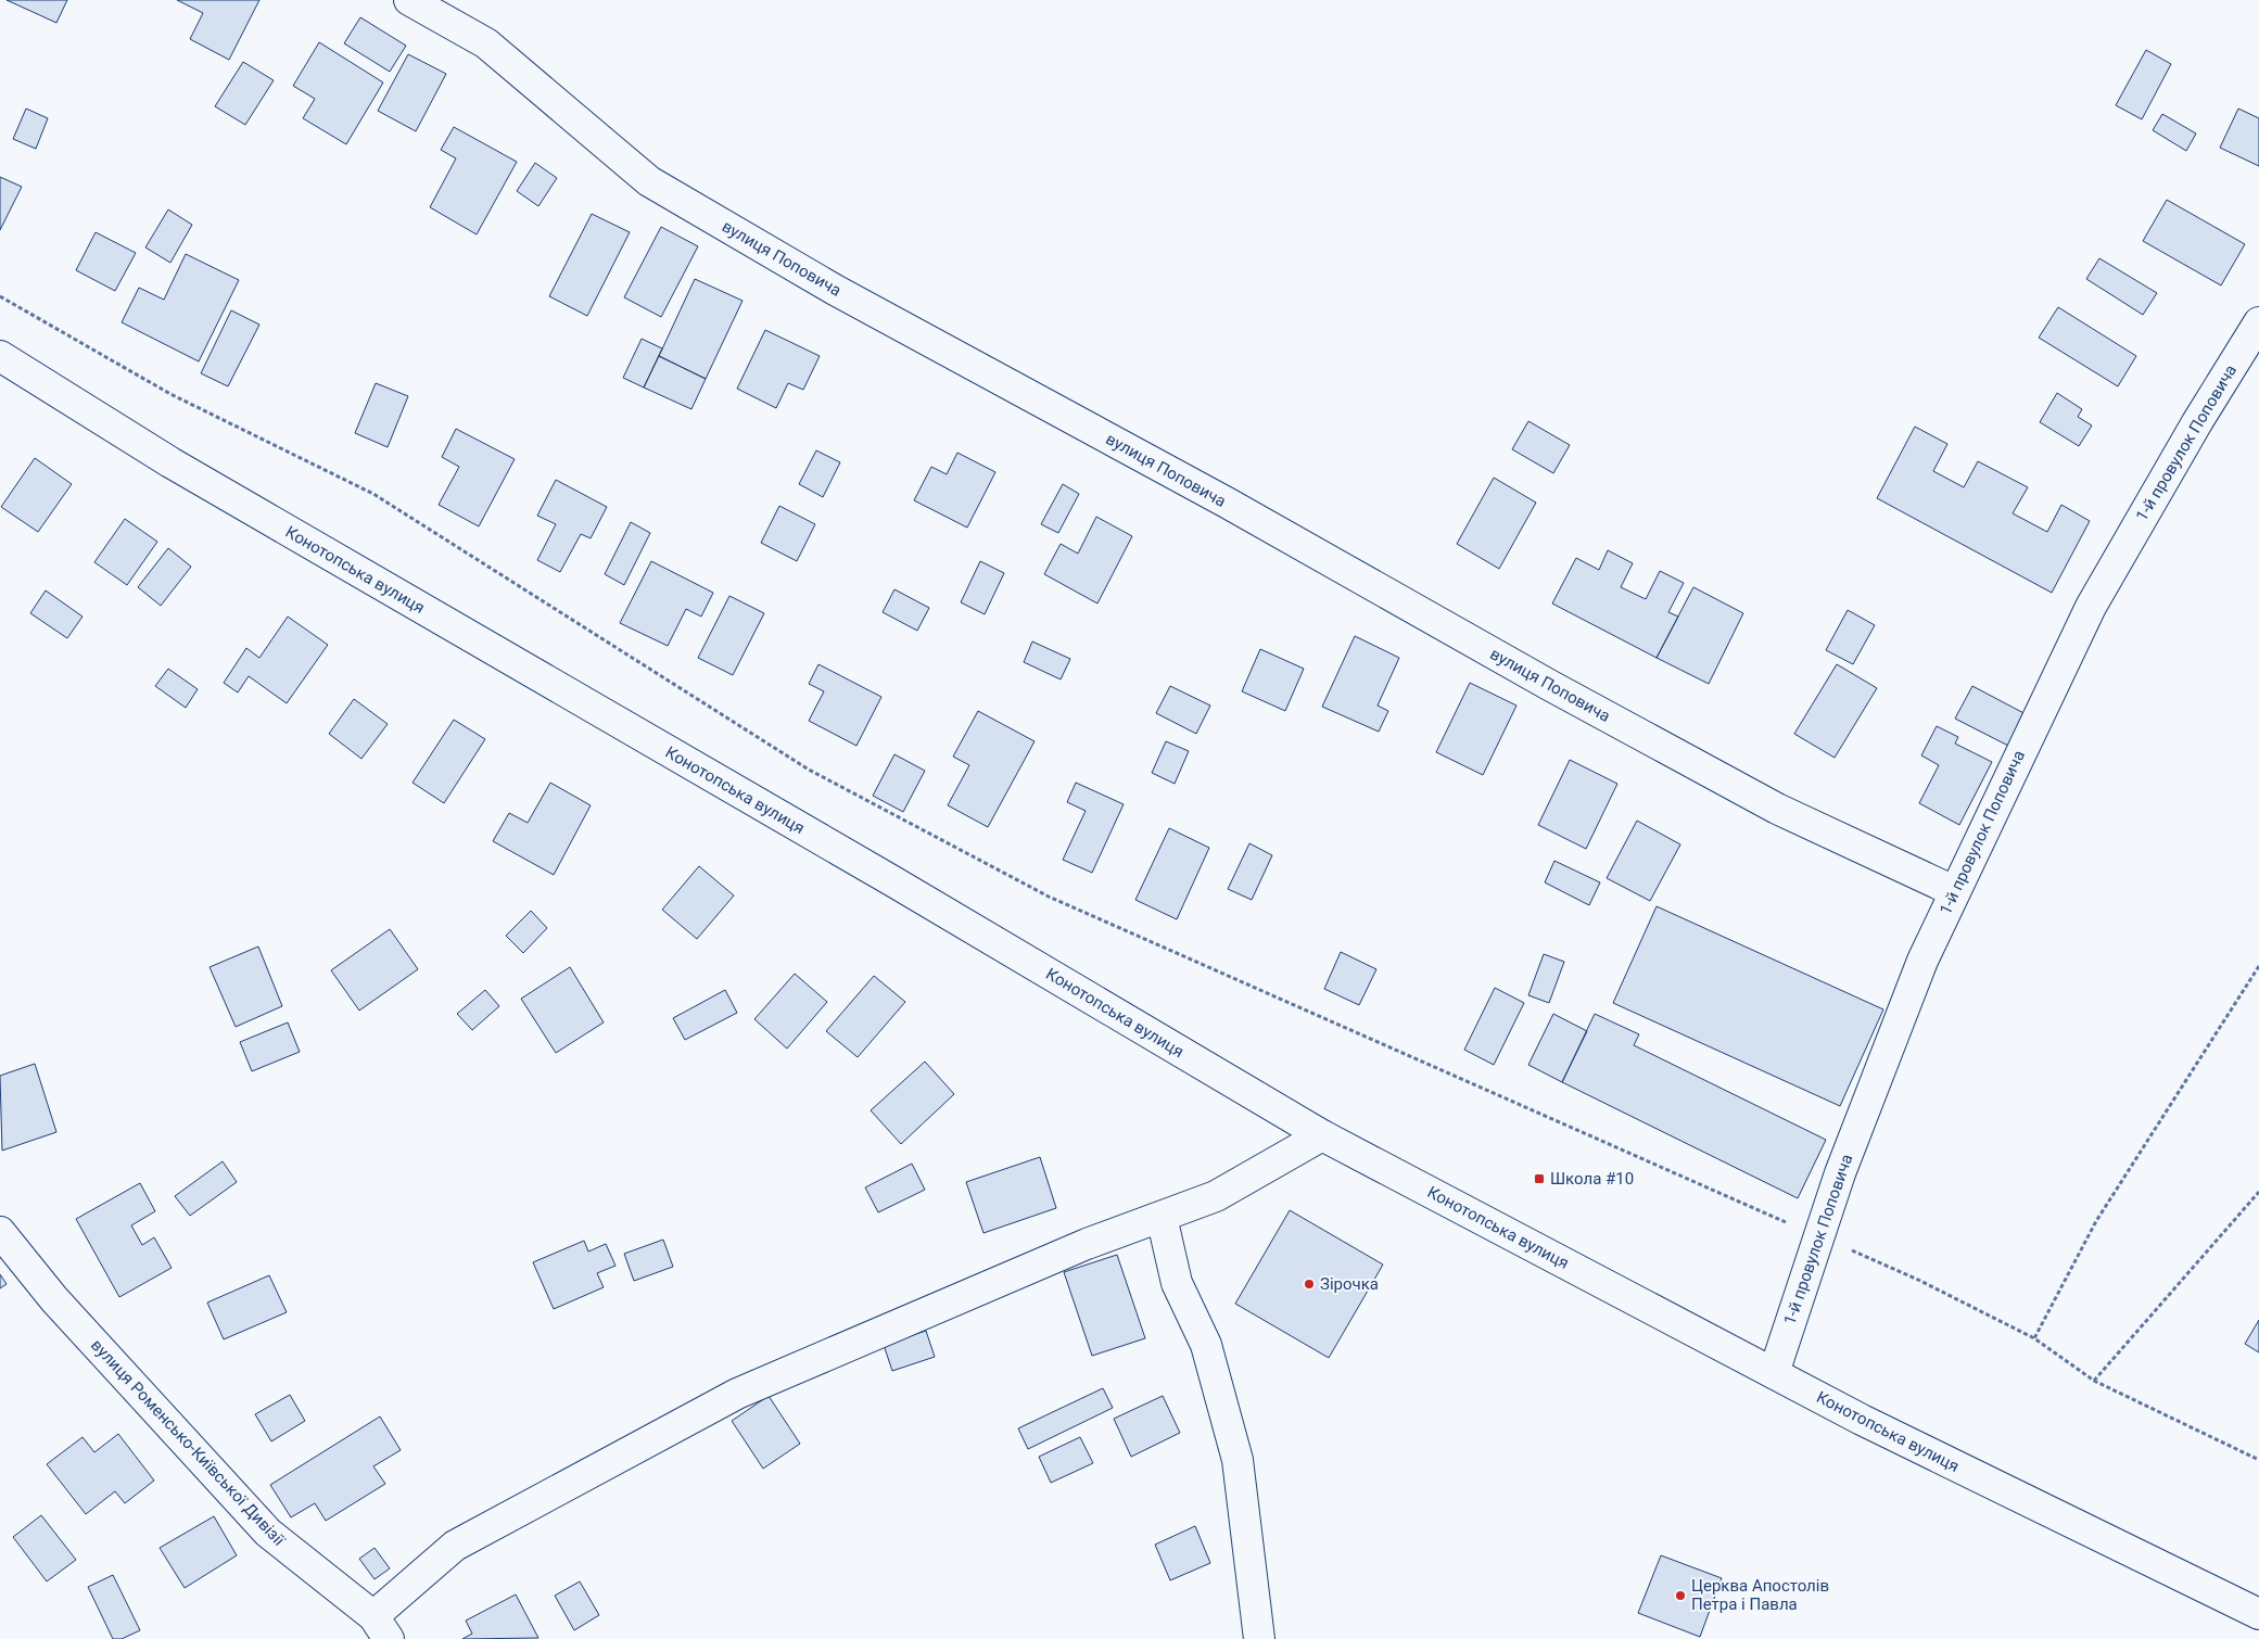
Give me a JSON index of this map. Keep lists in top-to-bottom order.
{
  "streets": {
    "street": [
      "вулиця Поповича",
      "1-й провулок Поповича",
      "Конотопська вулиця",
      "вулиця Роменсько-Київської Дивізії"
    ]
  },
  "crossings": [
    ["вулиця Поповича", "1-й провулок Поповича"],
    ["1-й провулок Поповича", "Конотопська вулиця"]
  ],
  "places": {
    "transit": ["Школа #10"],
    "other": ["Зірочка", "Церква Апостолів Петра і Павла"]
  }
}
